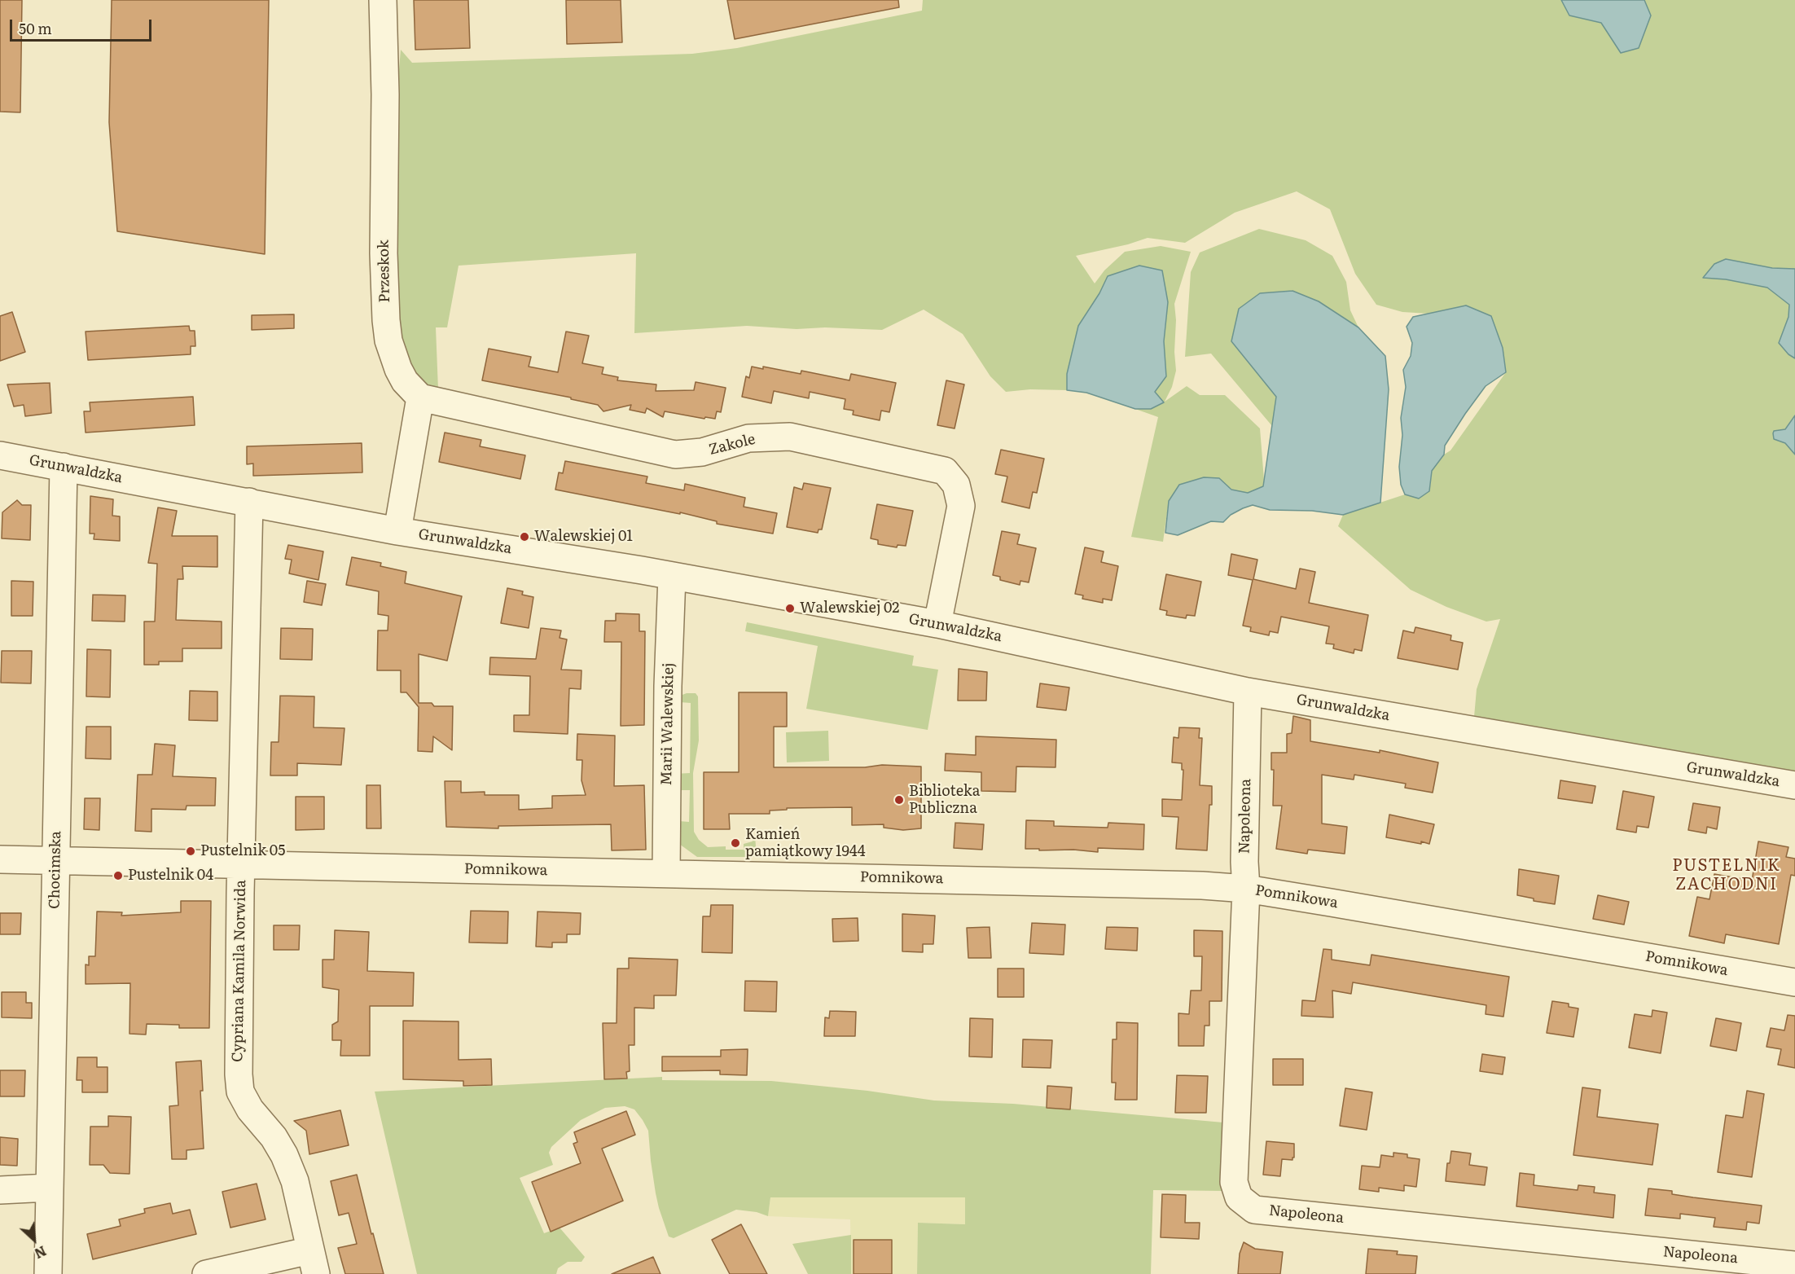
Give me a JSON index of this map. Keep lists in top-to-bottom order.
{
  "streets": {
    "street": [
      "Przeskok",
      "Zakole",
      "Grunwaldzka",
      "Marii Walewskiej",
      "Napoleona",
      "Chocimska",
      "Pomnikowa",
      "Cypriana Kamila Norwida"
    ]
  },
  "crossings": [
    ["Przeskok", "Zakole"],
    ["Zakole", "Grunwaldzka"],
    ["Grunwaldzka", "Marii Walewskiej"],
    ["Grunwaldzka", "Napoleona"],
    ["Grunwaldzka", "Chocimska"],
    ["Grunwaldzka", "Cypriana Kamila Norwida"],
    ["Marii Walewskiej", "Pomnikowa"],
    ["Napoleona", "Pomnikowa"],
    ["Chocimska", "Pomnikowa"],
    ["Pomnikowa", "Cypriana Kamila Norwida"]
  ],
  "districts": ["PUSTELNIK ZACHODNI"],
  "places": [
    "Walewskiej 01",
    "Walewskiej 02",
    "Biblioteka Publiczna",
    "Kamień pamiątkowy 1944",
    "Pustelnik 05",
    "Pustelnik 04"
  ],
  "scale_bar": "50 m",
  "north": "bottom right"
}
